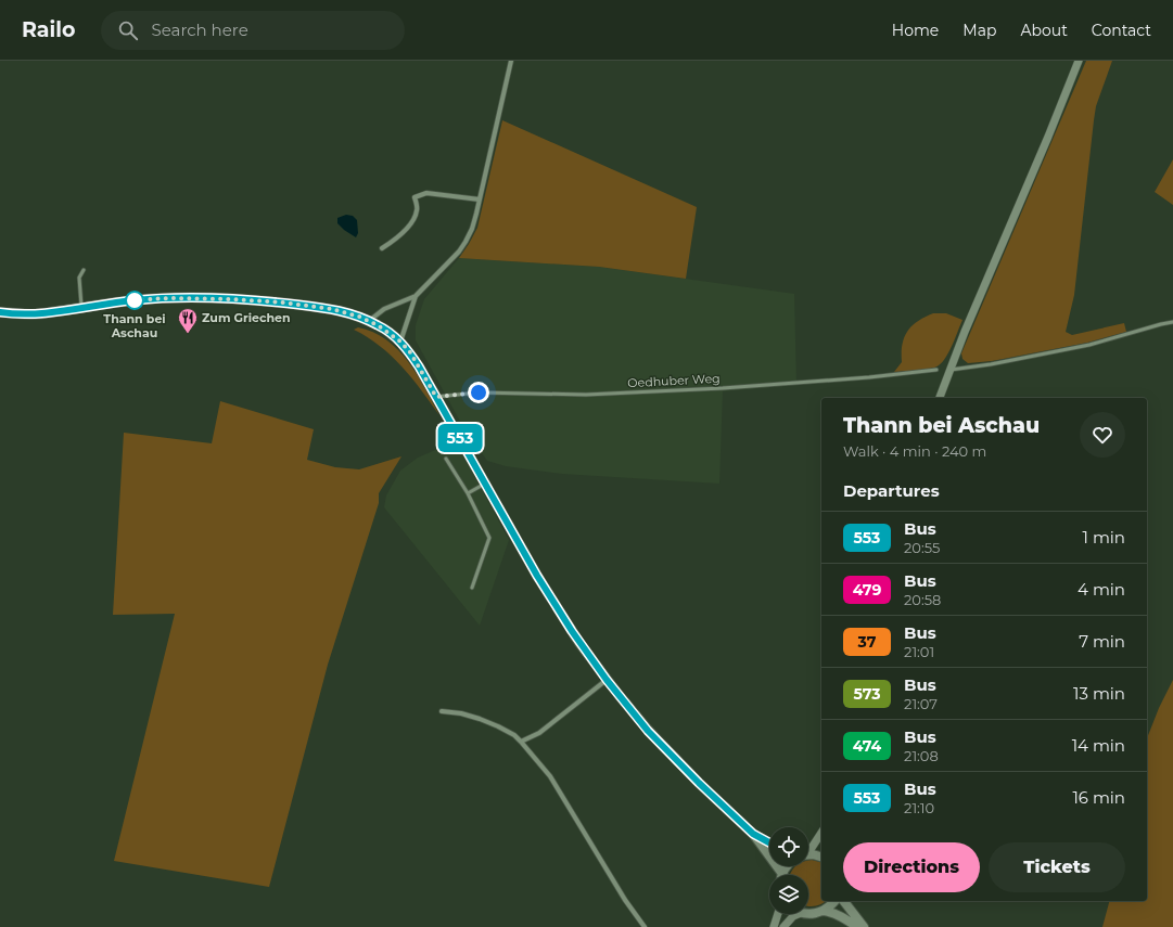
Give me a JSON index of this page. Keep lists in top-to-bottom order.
{
  "streets": {
    "lane": ["Oedhuber Weg"]
  },
  "places": {
    "other": ["Thann bei Aschau"],
    "restaurant": ["Zum Griechen"]
  },
  "lines": ["bus line 553"],
  "page": {
    "header": "Railo",
    "search": "Search here",
    "nav": [
      "Home",
      "Map",
      "About",
      "Contact"
    ],
    "on_map": "553",
    "heading": [
      ["Thann bei Aschau", "Walk · 4 min · 240 m"],
      "Departures"
    ],
    "list": [
      {
        "mark": "553",
        "name": "Bus",
        "note": "20:55",
        "value": "1 min"
      },
      {
        "mark": "479",
        "name": "Bus",
        "note": "20:58",
        "value": "4 min"
      },
      {
        "mark": "37",
        "name": "Bus",
        "note": "21:01",
        "value": "7 min"
      },
      {
        "mark": "573",
        "name": "Bus",
        "note": "21:07",
        "value": "13 min"
      },
      {
        "mark": "474",
        "name": "Bus",
        "note": "21:08",
        "value": "14 min"
      },
      {
        "mark": "553",
        "name": "Bus",
        "note": "21:10",
        "value": "16 min"
      }
    ],
    "buttons": ["Directions", "Tickets"]
  }
}
